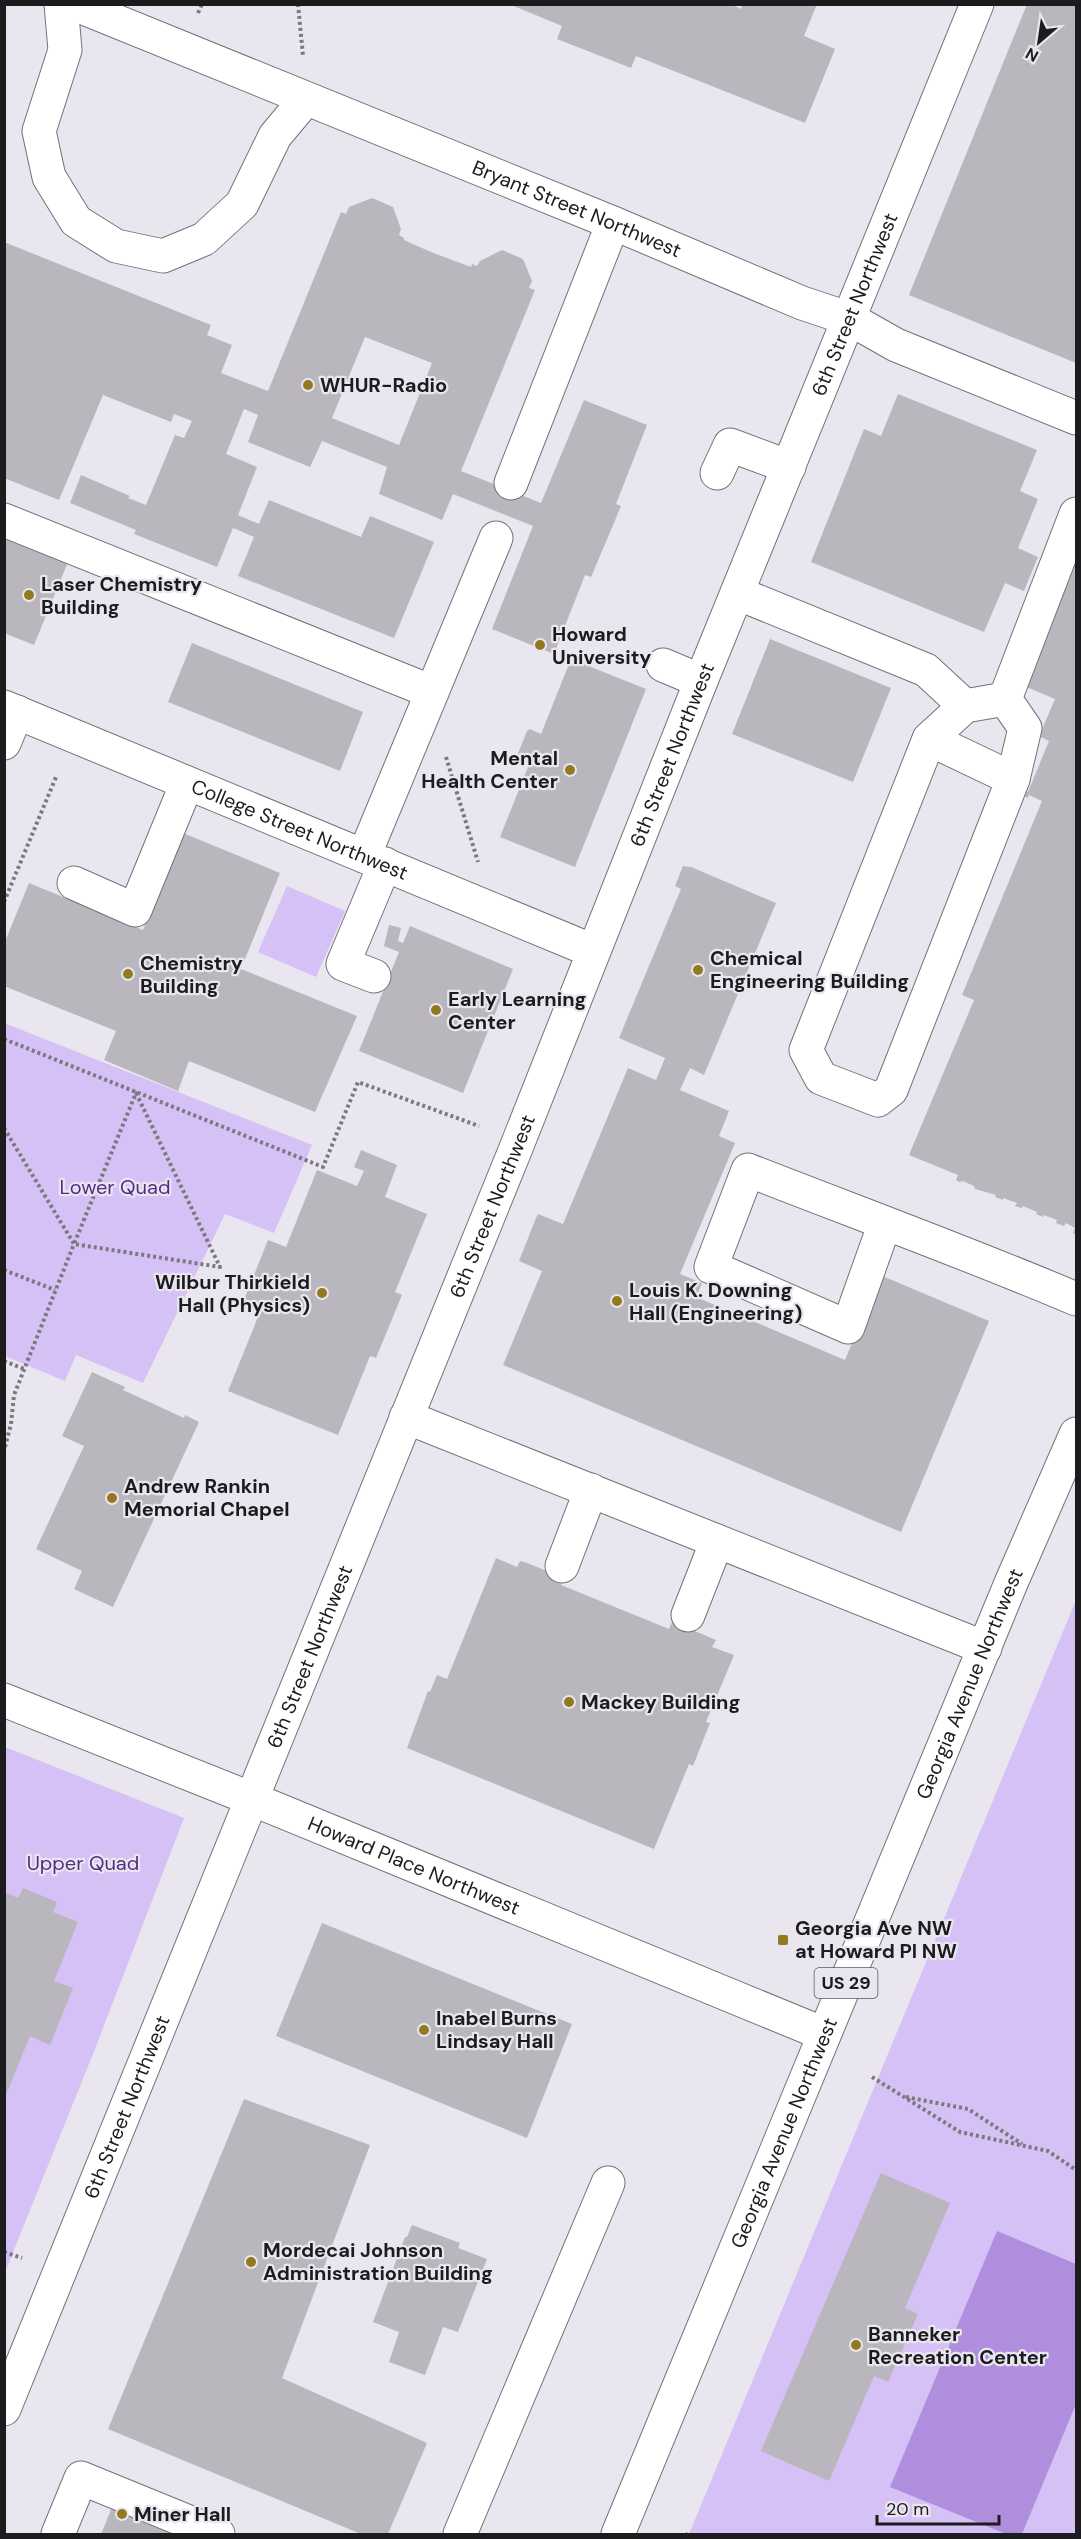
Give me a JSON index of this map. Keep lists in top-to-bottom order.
{
  "streets": {
    "main road": [
      "Bryant Street Northwest",
      "6th Street Northwest",
      "College Street Northwest",
      "Georgia Avenue Northwest",
      "Howard Place Northwest",
      "US 29"
    ]
  },
  "crossings": [
    ["Bryant Street Northwest", "6th Street Northwest"],
    ["6th Street Northwest", "College Street Northwest"],
    ["6th Street Northwest", "Howard Place Northwest"],
    ["Georgia Avenue Northwest", "Howard Place Northwest"]
  ],
  "parks": ["Lower Quad", "Upper Quad"],
  "places": {
    "other": [
      "WHUR-Radio",
      "Laser Chemistry Building",
      "Howard University",
      "Mental Health Center",
      "Chemical Engineering Building",
      "Chemistry Building",
      "Early Learning Center",
      "Wilbur Thirkield Hall (Physics)",
      "Louis K. Downing Hall (Engineering)",
      "Andrew Rankin Memorial Chapel",
      "Mackey Building",
      "Inabel Burns Lindsay Hall",
      "Mordecai Johnson Administration Building",
      "Banneker Recreation Center",
      "Miner Hall"
    ],
    "transit": ["Georgia Ave NW at Howard Pl NW"]
  },
  "scale_bar": "20 m",
  "north": "bottom left"
}
